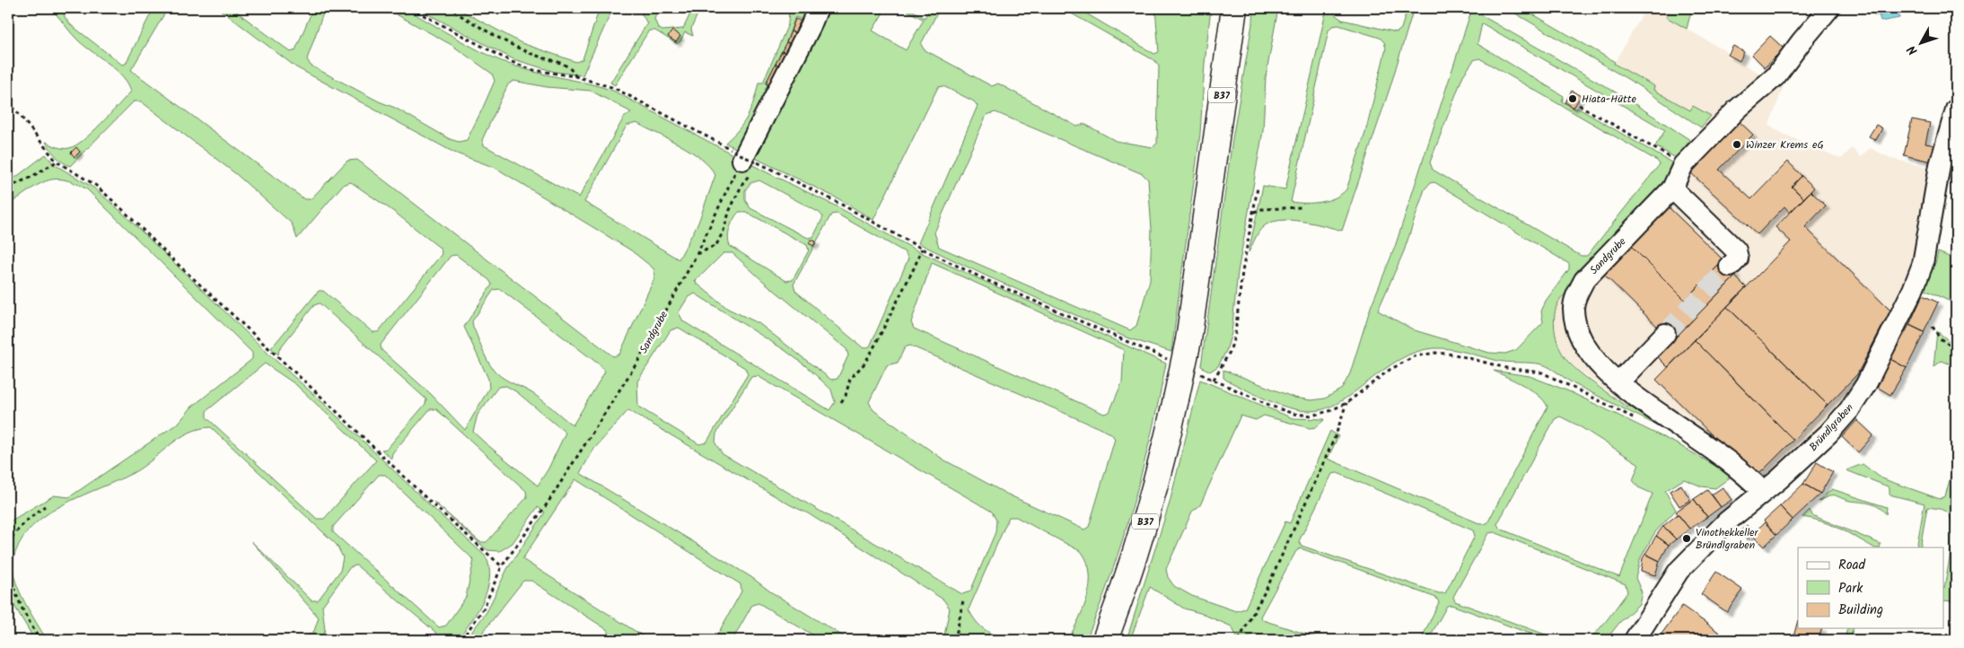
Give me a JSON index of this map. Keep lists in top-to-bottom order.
{
  "streets": {
    "main road": ["B37"],
    "street": ["Sandgrube", "Bründlgraben"]
  },
  "crossings": [
    ["Sandgrube", "Bründlgraben"]
  ],
  "places": ["Hiata-Hütte", "Winzer Krems eG", "Vinothekkeller Bründlgraben"],
  "legend": ["Road", "Park", "Building"],
  "north": "bottom left"
}
